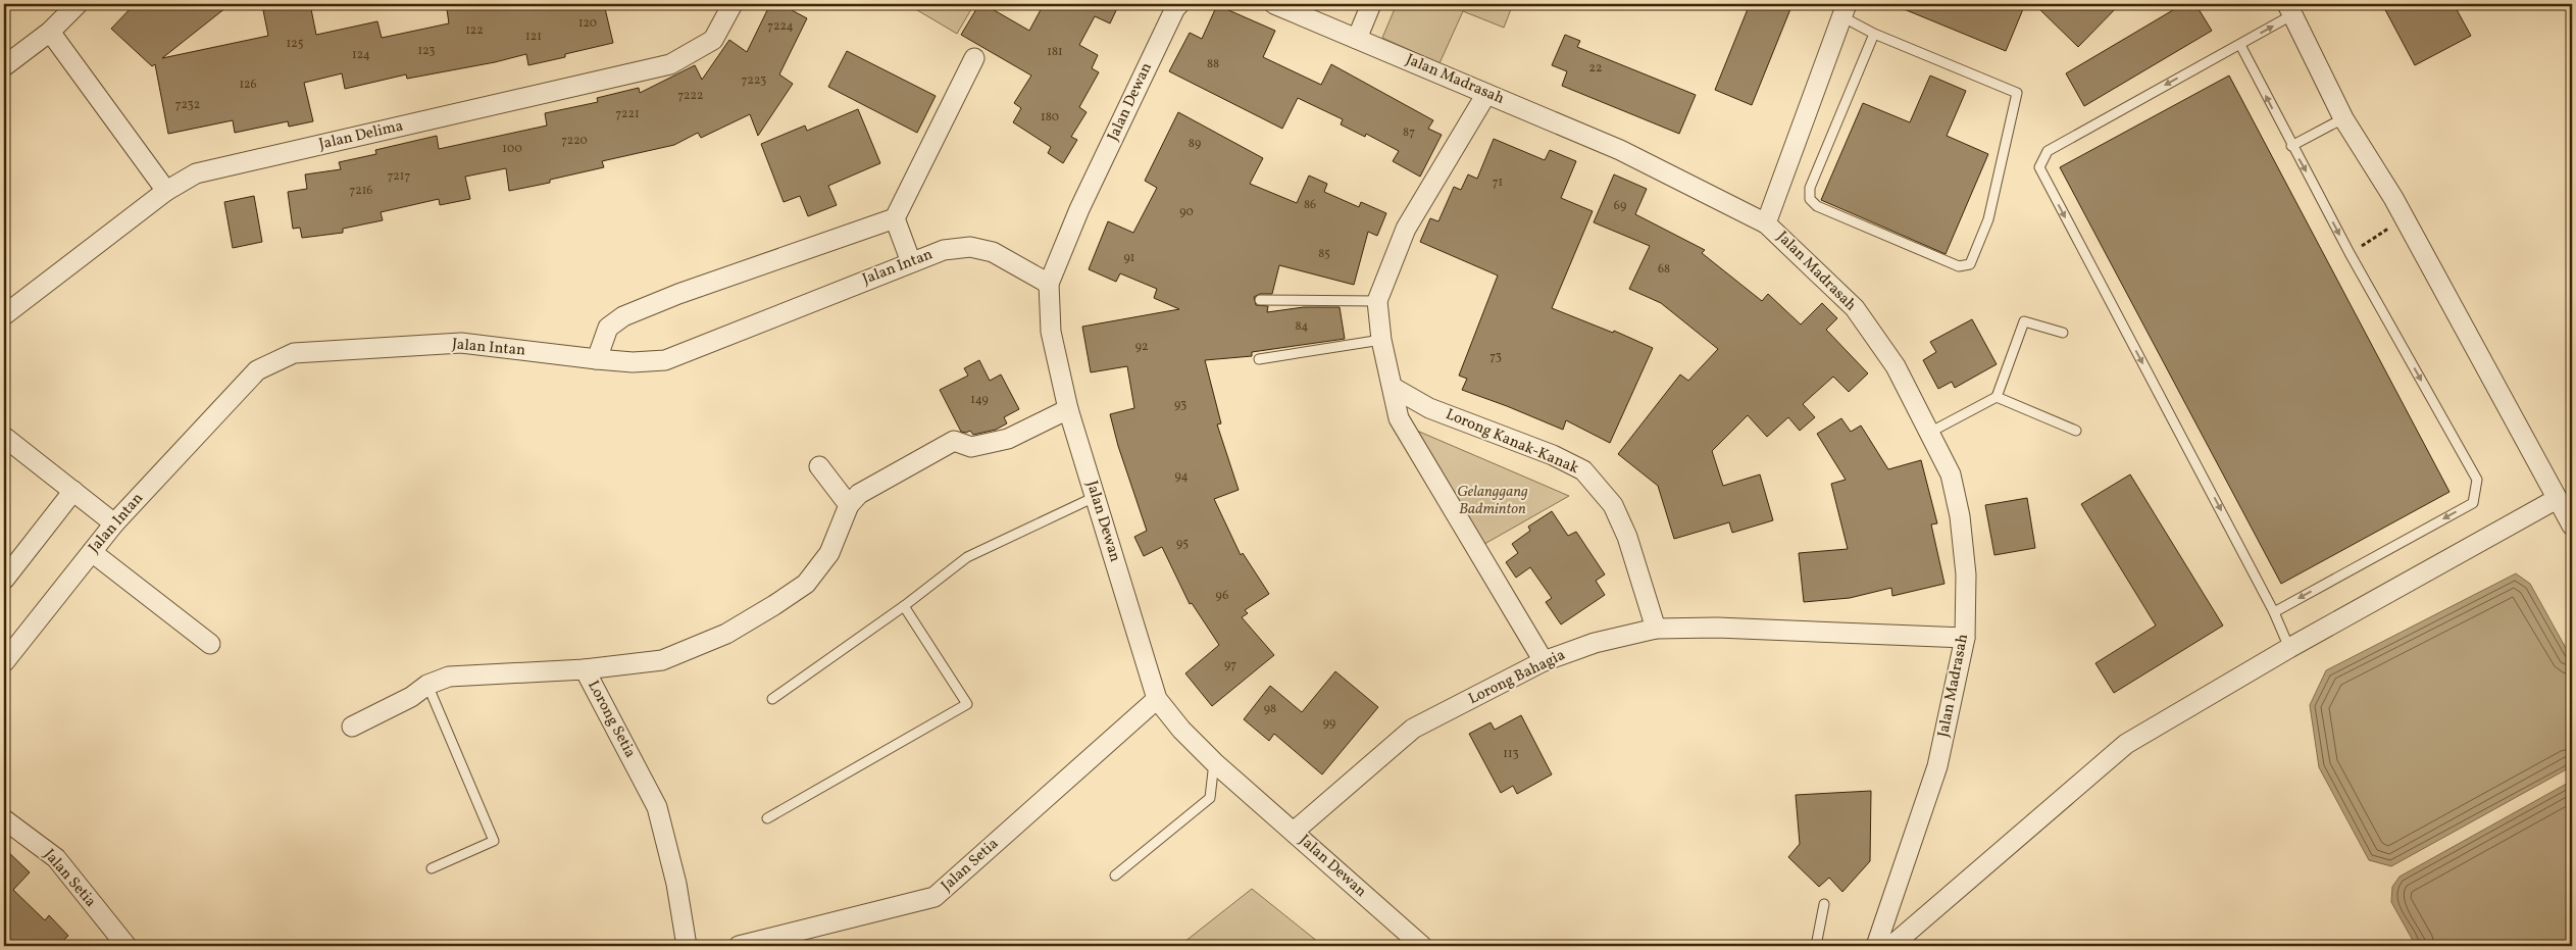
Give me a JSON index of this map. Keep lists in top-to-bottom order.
{
  "streets": {
    "street": [
      "Jalan Madrasah",
      "Jalan Dewan",
      "Jalan Delima",
      "Jalan Intan",
      "Lorong Kanak-Kanak",
      "Lorong Bahagia",
      "Lorong Setia",
      "Jalan Setia"
    ]
  },
  "crossings": [
    ["Jalan Madrasah", "Lorong Bahagia"],
    ["Jalan Dewan", "Jalan Intan"],
    ["Jalan Dewan", "Lorong Bahagia"],
    ["Jalan Dewan", "Jalan Setia"],
    ["Lorong Kanak-Kanak", "Lorong Bahagia"]
  ],
  "parks": ["Gelanggang Badminton"],
  "house_numbers": [
    "120",
    "7224",
    "122",
    "121",
    "125",
    "123",
    "181",
    "124",
    "88",
    "22",
    "7223",
    "126",
    "7222",
    "7232",
    "7221",
    "180",
    "87",
    "7220",
    "89",
    "100",
    "7217",
    "71",
    "7216",
    "86",
    "69",
    "90",
    "85",
    "91",
    "68",
    "84",
    "92",
    "73",
    "149",
    "93",
    "94",
    "95",
    "96",
    "97",
    "98",
    "99",
    "113"
  ]
}
